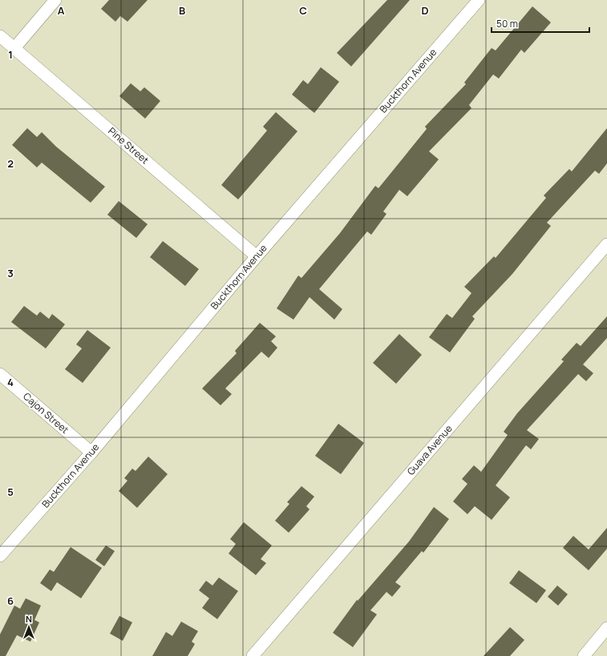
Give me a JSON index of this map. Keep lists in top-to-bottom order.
{
  "streets": {
    "street": [
      "Buckthorn Avenue",
      "Pine Street",
      "Cajon Street",
      "Guava Avenue"
    ]
  },
  "crossings": [
    ["Buckthorn Avenue", "Pine Street"],
    ["Buckthorn Avenue", "Cajon Street"]
  ],
  "scale_bar": "50 m",
  "north": "top",
  "grid": {
    "columns": [
      "A",
      "B",
      "C",
      "D"
    ],
    "rows": [
      "1",
      "2",
      "3",
      "4",
      "5",
      "6"
    ]
  }
}
